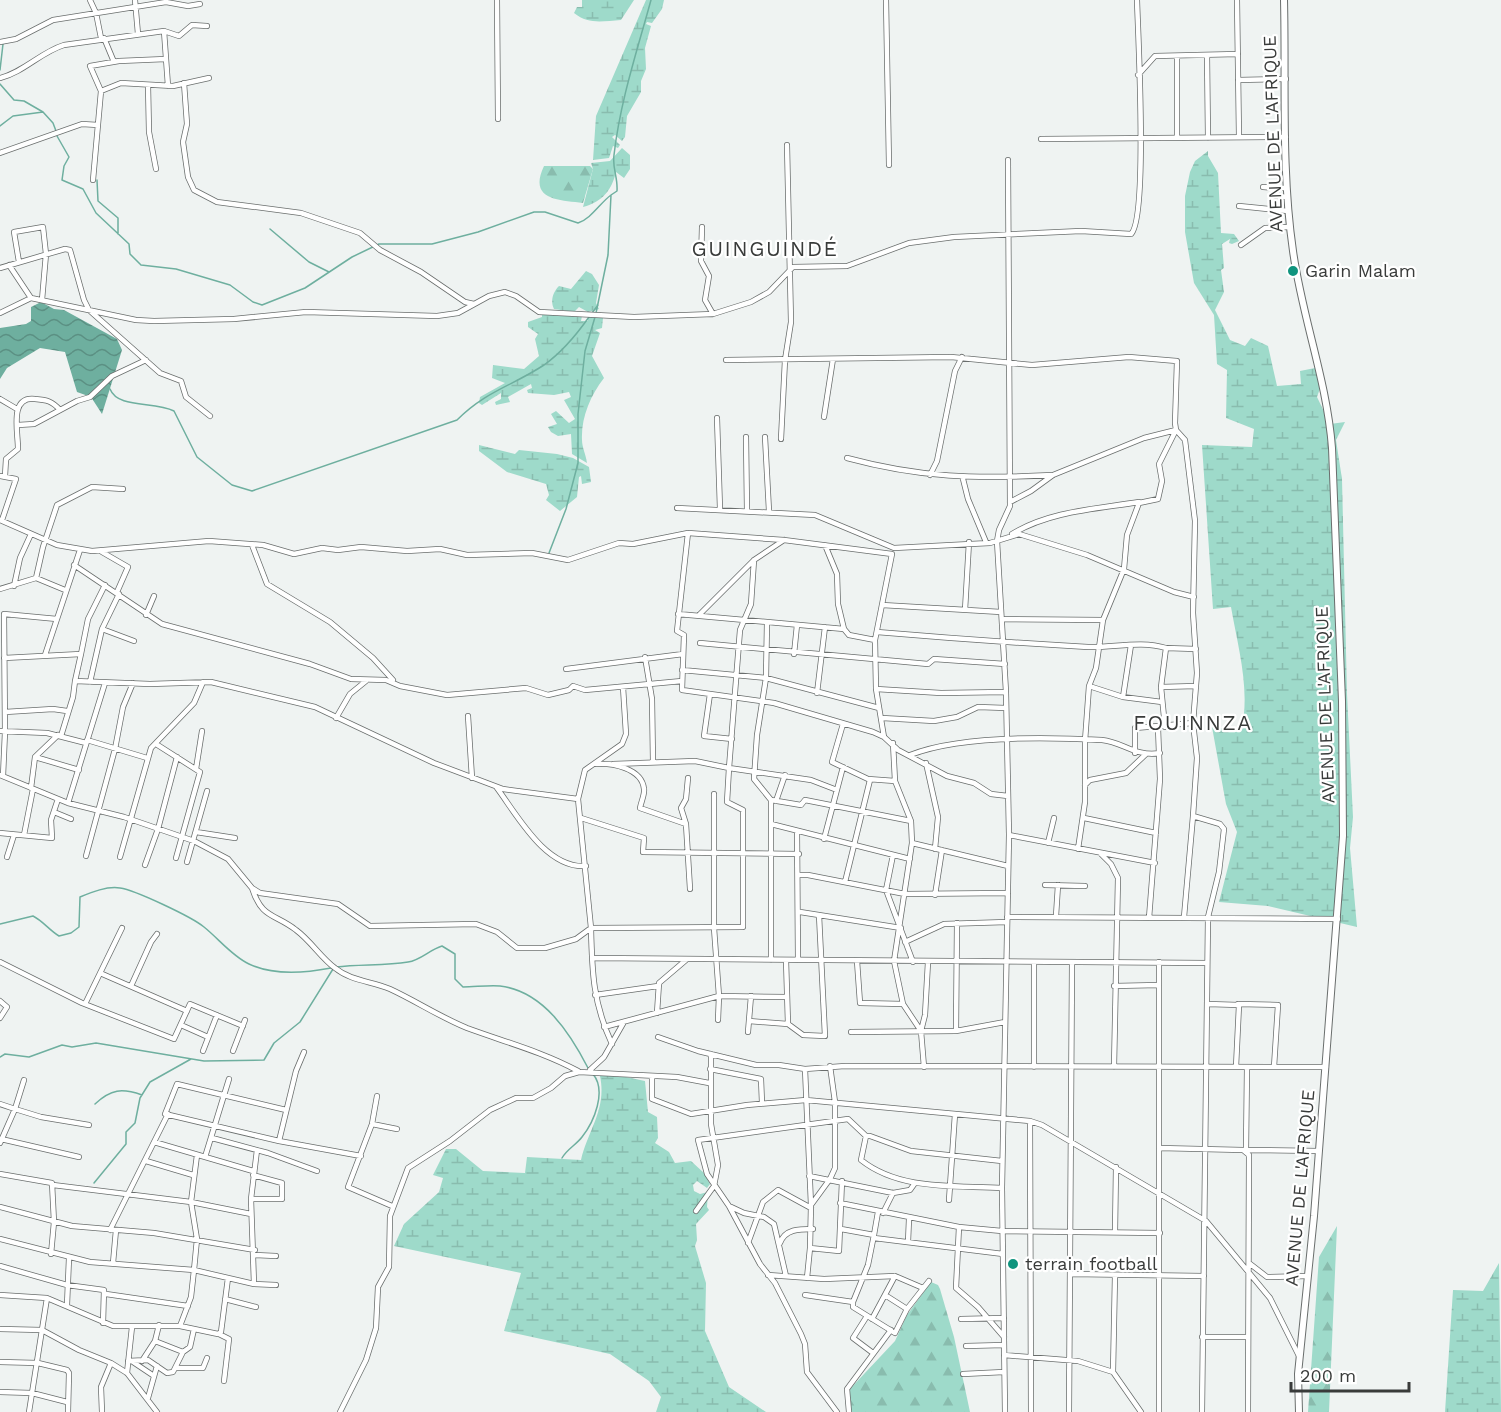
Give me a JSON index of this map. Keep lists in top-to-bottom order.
{
  "streets": {
    "main road": ["AVENUE DE L'AFRIQUE"]
  },
  "districts": ["GUINGUINDÉ", "FOUINNZA"],
  "places": ["Garin Malam", "terrain football"],
  "scale_bar": "200 m"
}
